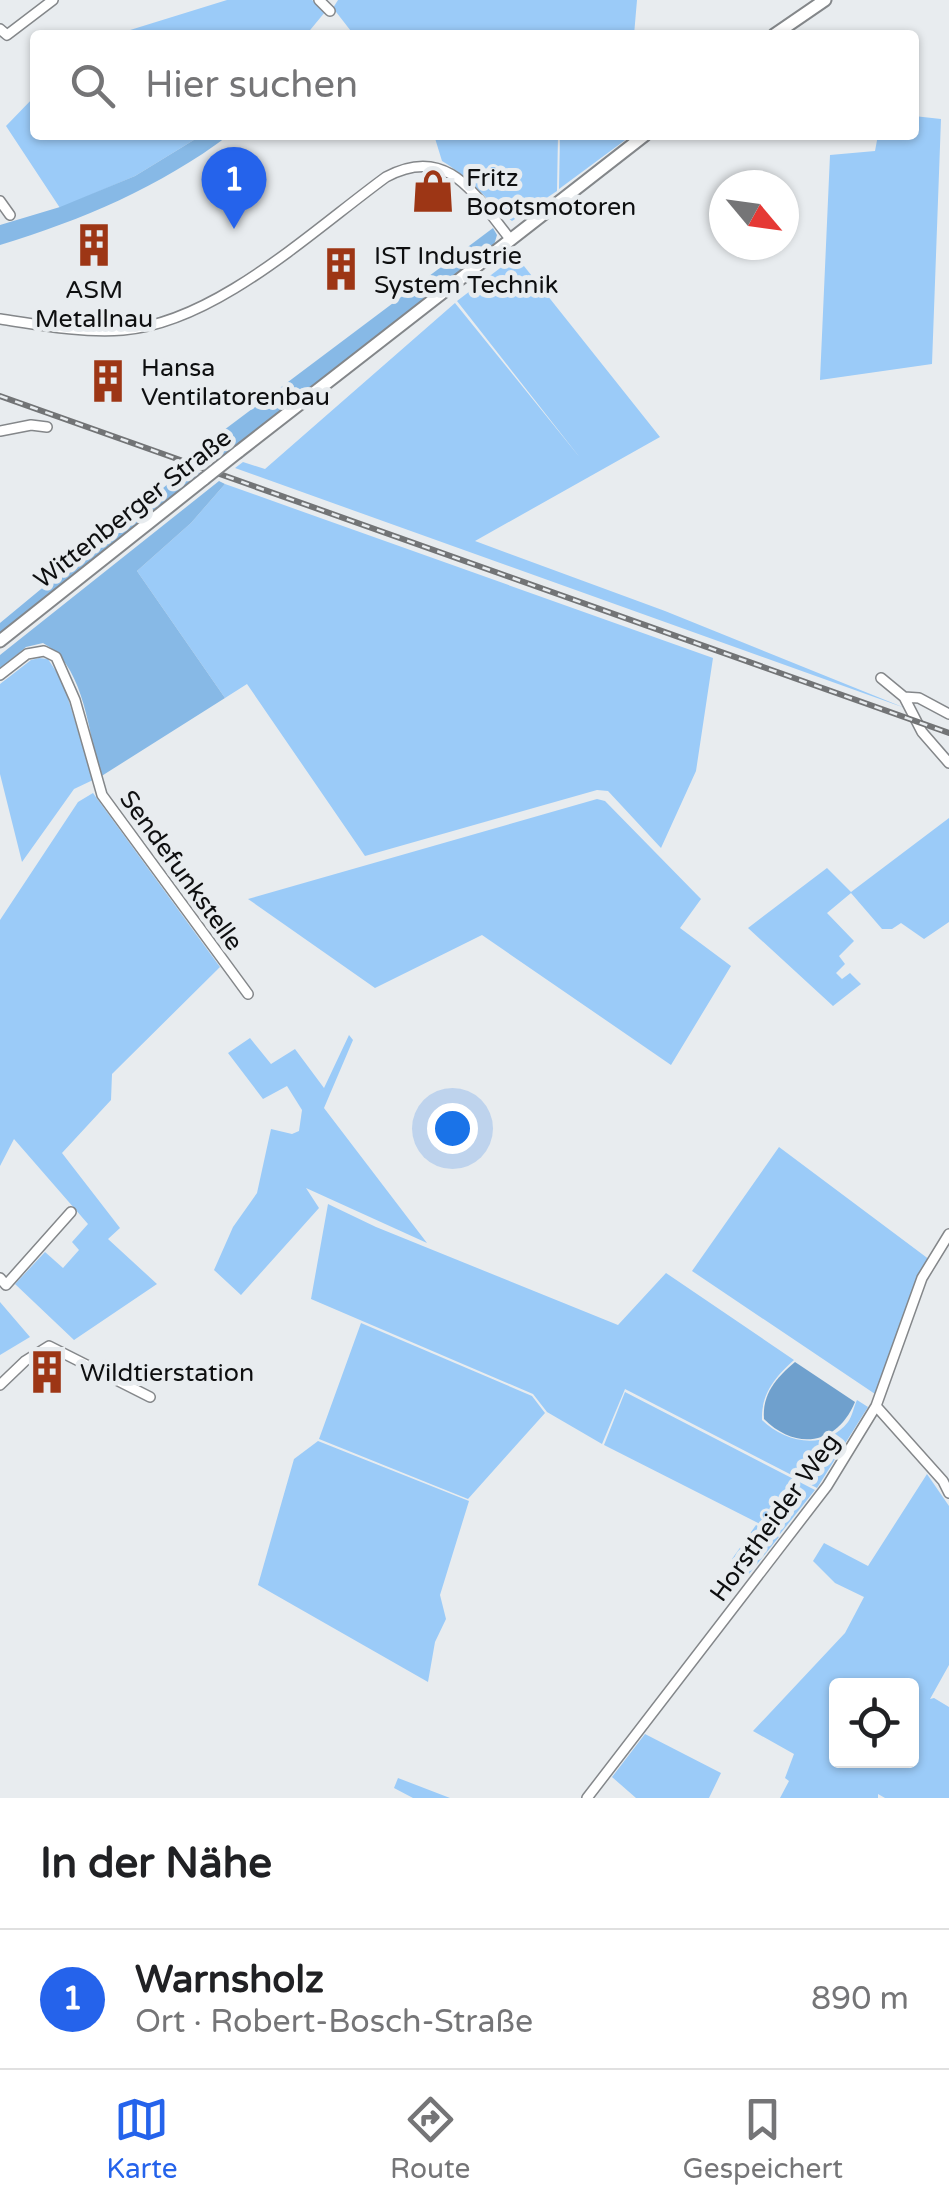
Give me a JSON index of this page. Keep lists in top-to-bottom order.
{
  "streets": {
    "main road": ["Wittenberger Straße"],
    "street": ["Sendefunkstelle", "Horstheider Weg"]
  },
  "places": {
    "shop": ["Fritz Bootsmotoren"],
    "building": [
      "ASM Metallnau",
      "IST Industrie System Technik",
      "Hansa Ventilatorenbau",
      "Wildtierstation"
    ]
  },
  "north": "bottom right",
  "page": {
    "search": "Hier suchen",
    "pins": "1",
    "heading": "In der Nähe",
    "list": [
      {
        "mark": "1",
        "name": "Warnsholz",
        "note": "Ort · Robert-Bosch-Straße",
        "value": "890 m"
      }
    ],
    "nav": ["Karte", "Route", "Gespeichert"]
  }
}
